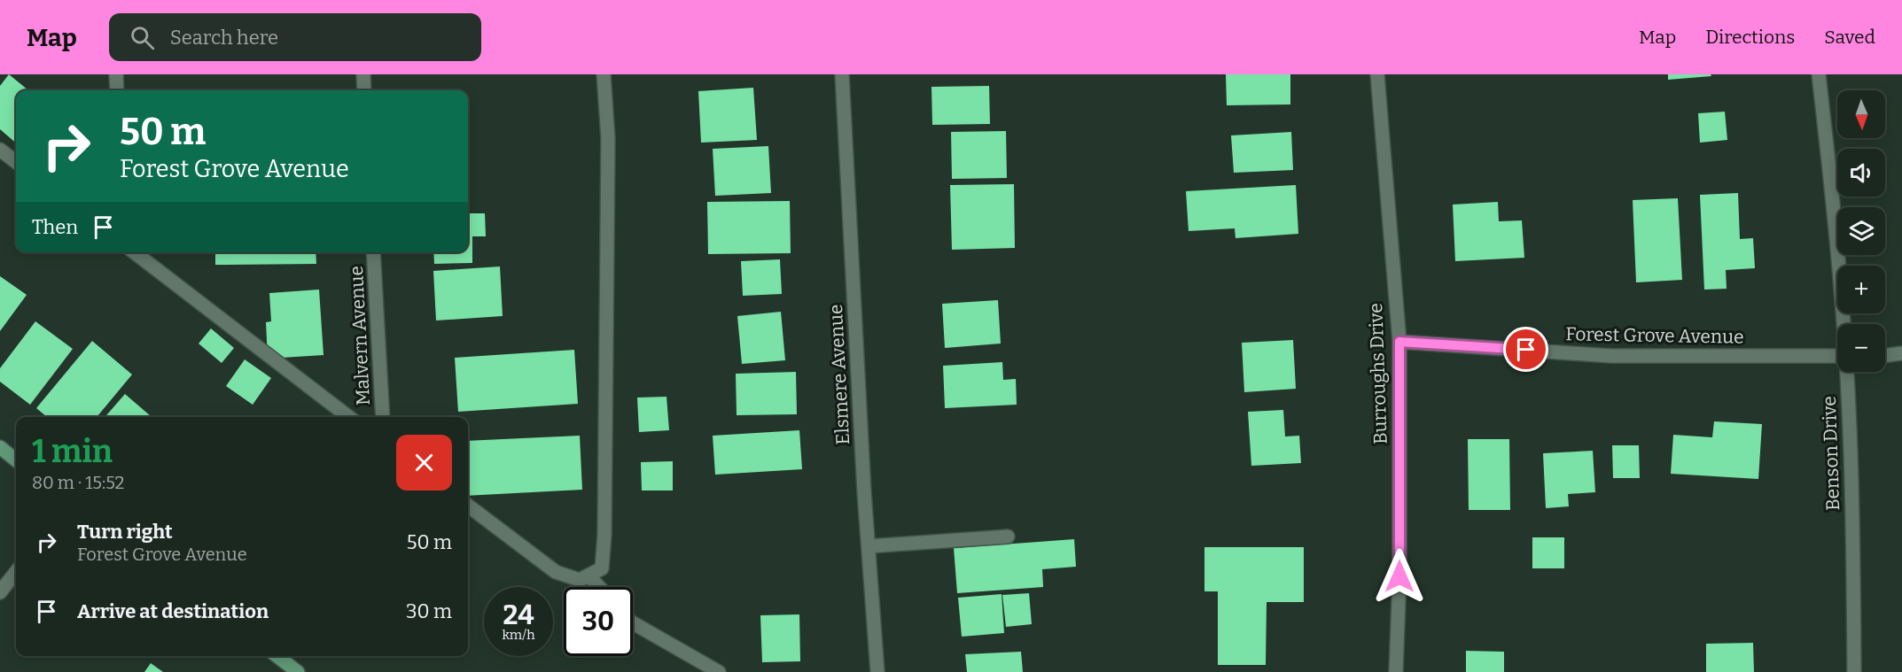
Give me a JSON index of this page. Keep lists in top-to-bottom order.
{
  "streets": {
    "street": [
      "Malvern Avenue",
      "Forest Grove Avenue",
      "Burroughs Drive",
      "Elsmere Avenue",
      "Benson Drive"
    ]
  },
  "crossings": [
    ["Forest Grove Avenue", "Burroughs Drive"]
  ],
  "north": "bottom",
  "page": {
    "header": "Map",
    "search": "Search here",
    "nav": ["Map", "Directions", "Saved"],
    "map_buttons": ["+", "−"],
    "turn": ["50 m", "Forest Grove Avenue"],
    "then": "Then",
    "heading": ["1 min", "80 m · 15:52"],
    "list": [
      {
        "name": "Turn right",
        "note": "Forest Grove Avenue",
        "value": "50 m"
      },
      {
        "name": "Arrive at destination",
        "value": "30 m"
      }
    ],
    "speed": "24 km/h",
    "limit": "30"
  }
}
